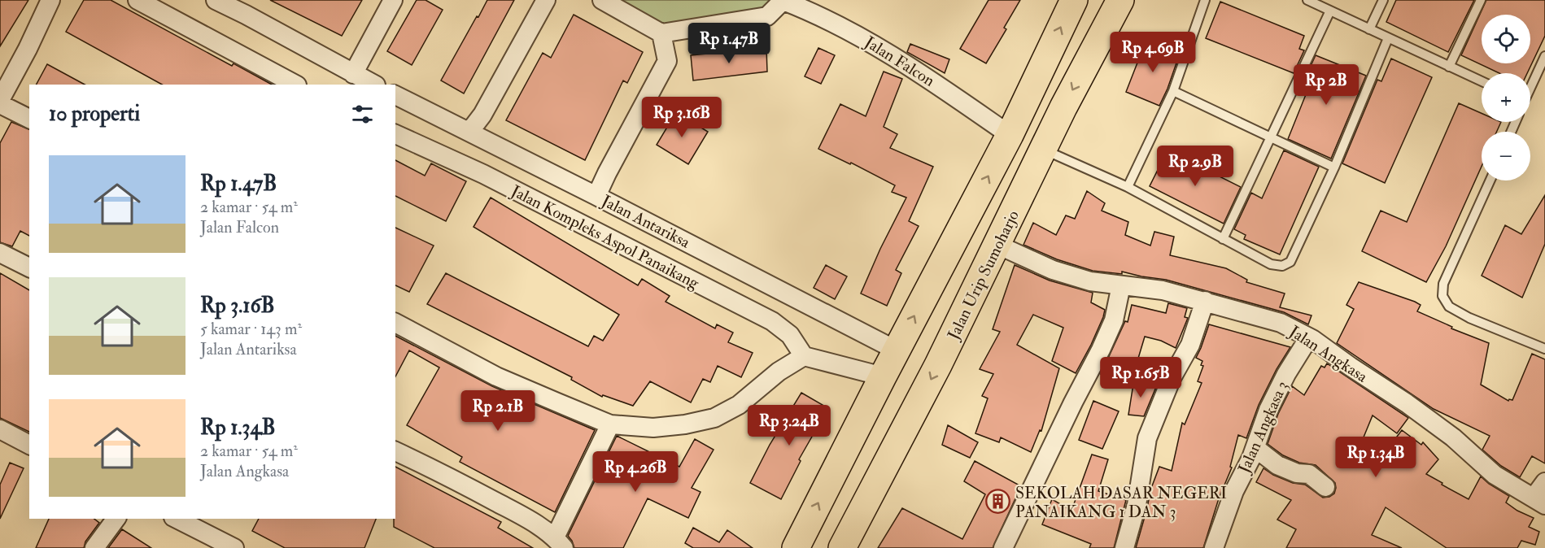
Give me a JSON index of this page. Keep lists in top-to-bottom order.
{
  "streets": {
    "highway": ["Jalan Urip Sumoharjo"],
    "street": [
      "Jalan Falcon",
      "Jalan Antariksa",
      "Jalan Kompleks Aspol Panaikang",
      "Jalan Angkasa",
      "Jalan Angkasa 3"
    ]
  },
  "crossings": [
    ["Jalan Urip Sumoharjo", "Jalan Angkasa"],
    ["Jalan Angkasa", "Jalan Angkasa 3"]
  ],
  "places": {
    "building": ["SEKOLAH DASAR NEGERI PANAIKANG 1 DAN 3"]
  },
  "page": {
    "map_buttons": ["+", "−"],
    "price": [
      "Rp 1.47B",
      "Rp 4.69B",
      "Rp 2B",
      "Rp 3.16B",
      "Rp 2.9B",
      "Rp 1.65B",
      "Rp 2.1B",
      "Rp 3.24B",
      "Rp 1.34B",
      "Rp 4.26B"
    ],
    "heading": "10 properti",
    "list": [
      {
        "name": "Rp 1.47B",
        "note": "2 kamar · 54 m² · Jalan Falcon"
      },
      {
        "name": "Rp 3.16B",
        "note": "5 kamar · 143 m² · Jalan Antariksa"
      },
      {
        "name": "Rp 1.34B",
        "note": "2 kamar · 54 m² · Jalan Angkasa"
      }
    ]
  }
}
